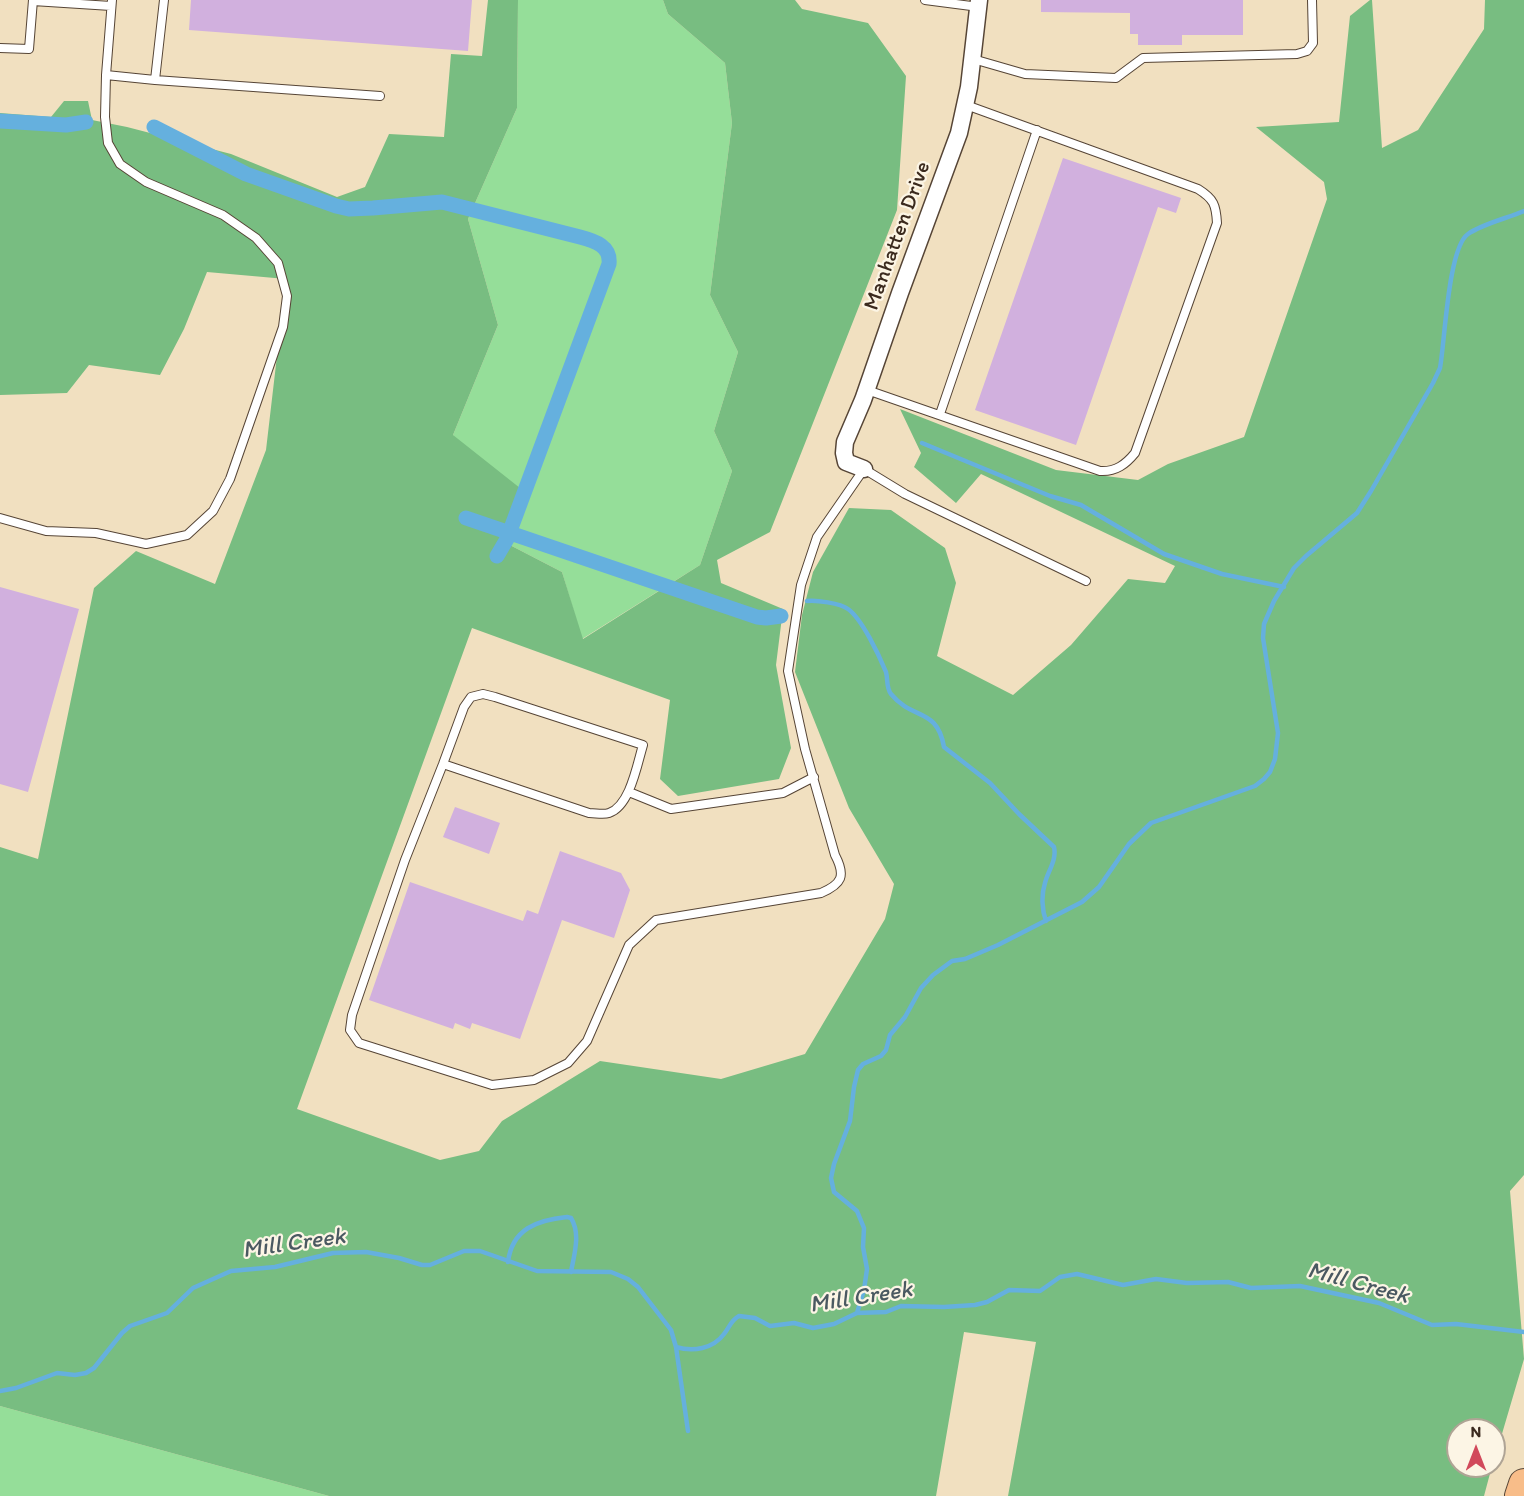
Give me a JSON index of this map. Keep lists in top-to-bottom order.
{
  "streets": {
    "street": ["Manhatten Drive"]
  },
  "water": ["Mill Creek"],
  "north": "top"
}
